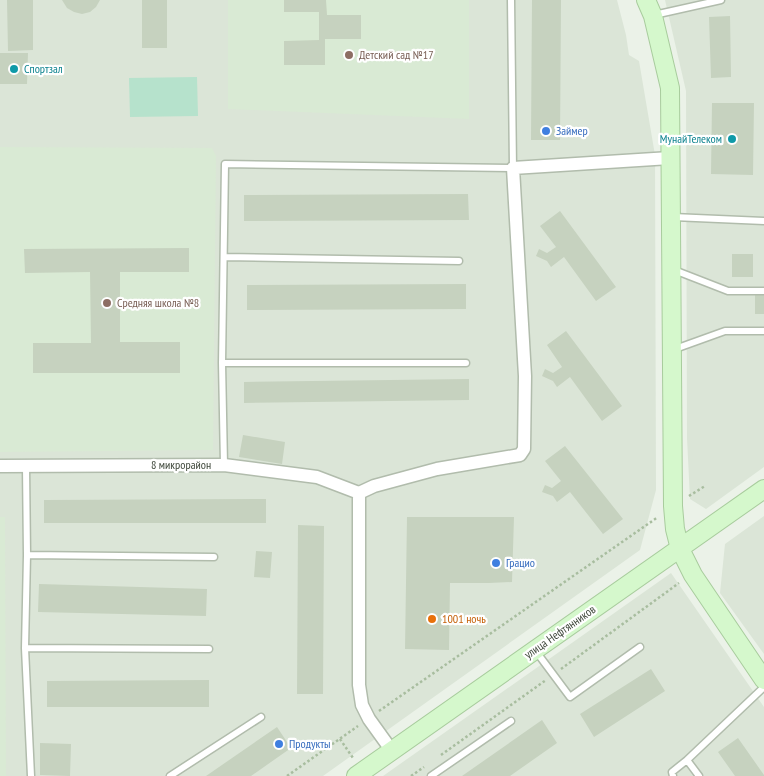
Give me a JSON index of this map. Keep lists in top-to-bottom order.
{
  "streets": {
    "street": ["8 микрорайон", "улица Нефтянников"]
  },
  "places": [
    "Детский сад №17",
    "Спортзал",
    "Займер",
    "МунайТелеком",
    "Средняя школа №8",
    "Грацио",
    "1001 ночь",
    "Продукты"
  ]
}
